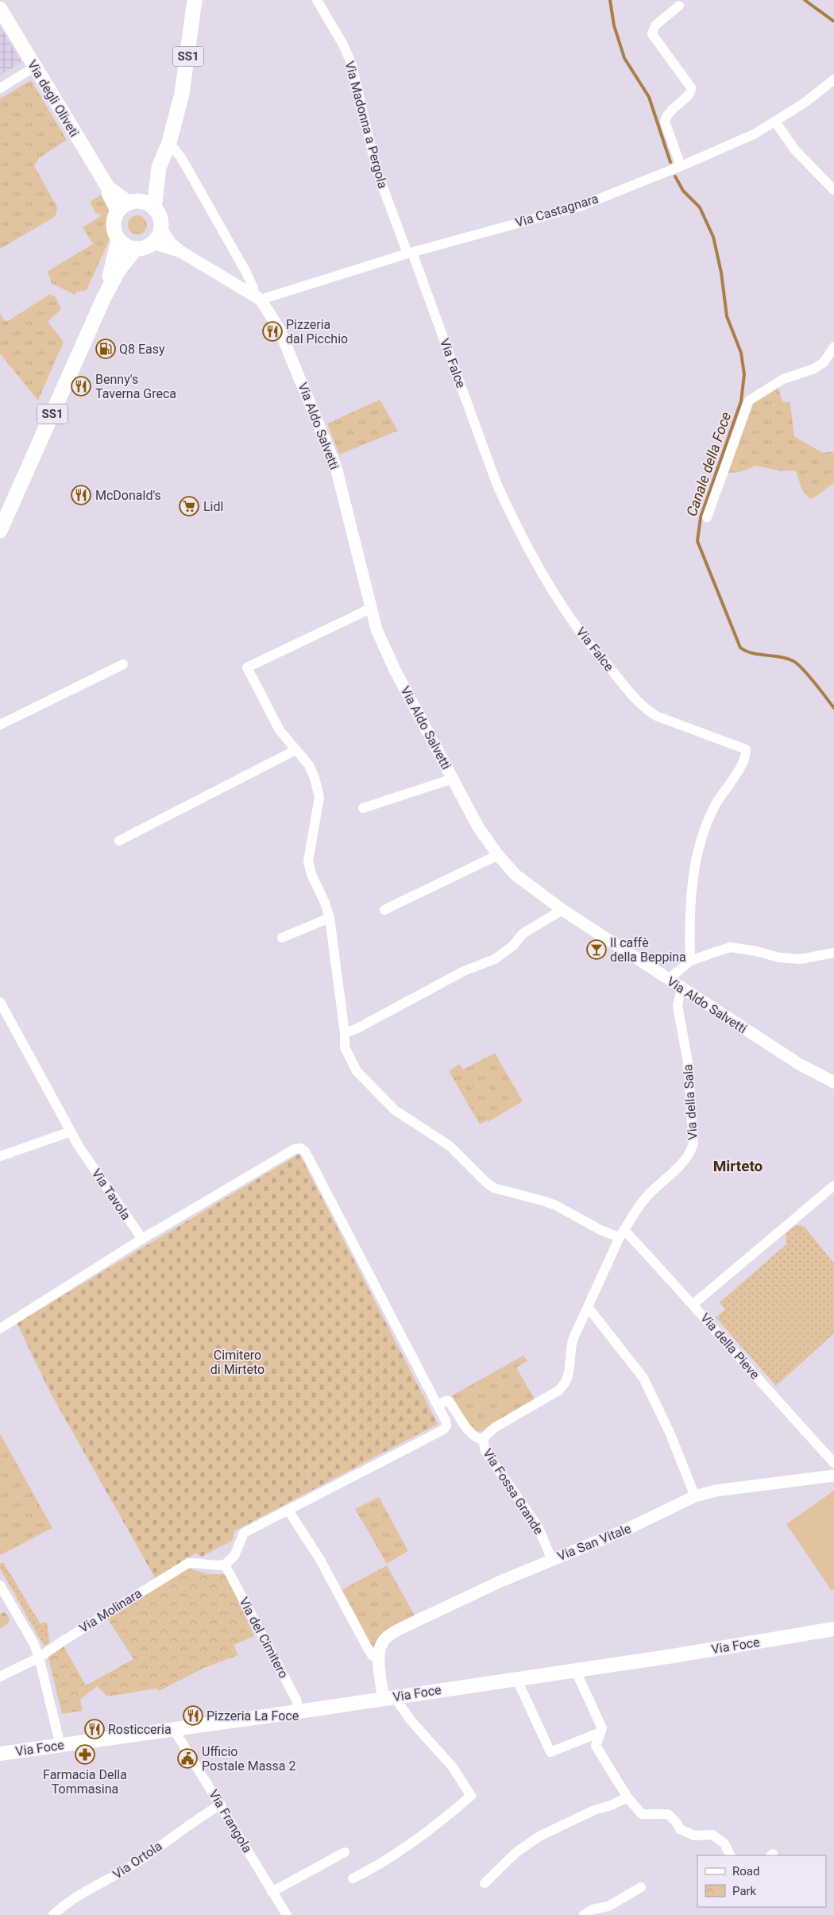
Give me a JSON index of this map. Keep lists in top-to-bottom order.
{
  "streets": {
    "main road": ["SS1", "Via degli Oliveti", "Via Foce"],
    "street": [
      "Via Madonna a Pergola",
      "Via Castagnara",
      "Via Falce",
      "Via Aldo Salvetti",
      "Via della Sala",
      "Via Tavola",
      "Via della Pieve",
      "Via Fossa Grande",
      "Via San Vitale",
      "Via Molinara",
      "Via del Cimitero",
      "Via Frangola",
      "Via Ortola"
    ]
  },
  "crossings": [
    ["SS1", "Via degli Oliveti"],
    ["SS1", "Via Aldo Salvetti"],
    ["Via degli Oliveti", "Via Aldo Salvetti"],
    ["Via Madonna a Pergola", "Via Castagnara"],
    ["Via Madonna a Pergola", "Via Falce"],
    ["Via Castagnara", "Via Falce"],
    ["Via Castagnara", "Via Aldo Salvetti"],
    ["Via Aldo Salvetti", "Via della Sala"],
    ["Via della Sala", "Via della Pieve"],
    ["Via della Sala", "Via Fossa Grande"],
    ["Via Fossa Grande", "Via San Vitale"],
    ["Via San Vitale", "Via Foce"],
    ["Via Molinara", "Via del Cimitero"],
    ["Via del Cimitero", "Via Foce"],
    ["Via Foce", "Via Frangola"],
    ["Via Frangola", "Via Ortola"]
  ],
  "districts": ["Mirteto"],
  "water": ["Canale della Foce"],
  "parks": ["Cimitero di Mirteto"],
  "places": {
    "restaurant": [
      "Pizzeria dal Picchio",
      "Benny's Taverna Greca",
      "McDonald's",
      "Pizzeria La Foce",
      "Rosticceria"
    ],
    "fuel station": ["Q8 Easy"],
    "supermarket": ["Lidl"],
    "bar": ["Il caffè della Beppina"],
    "pharmacy": ["Farmacia Della Tommasina"],
    "public building": ["Ufficio Postale Massa 2"]
  },
  "legend": ["Road", "Park"]
}
